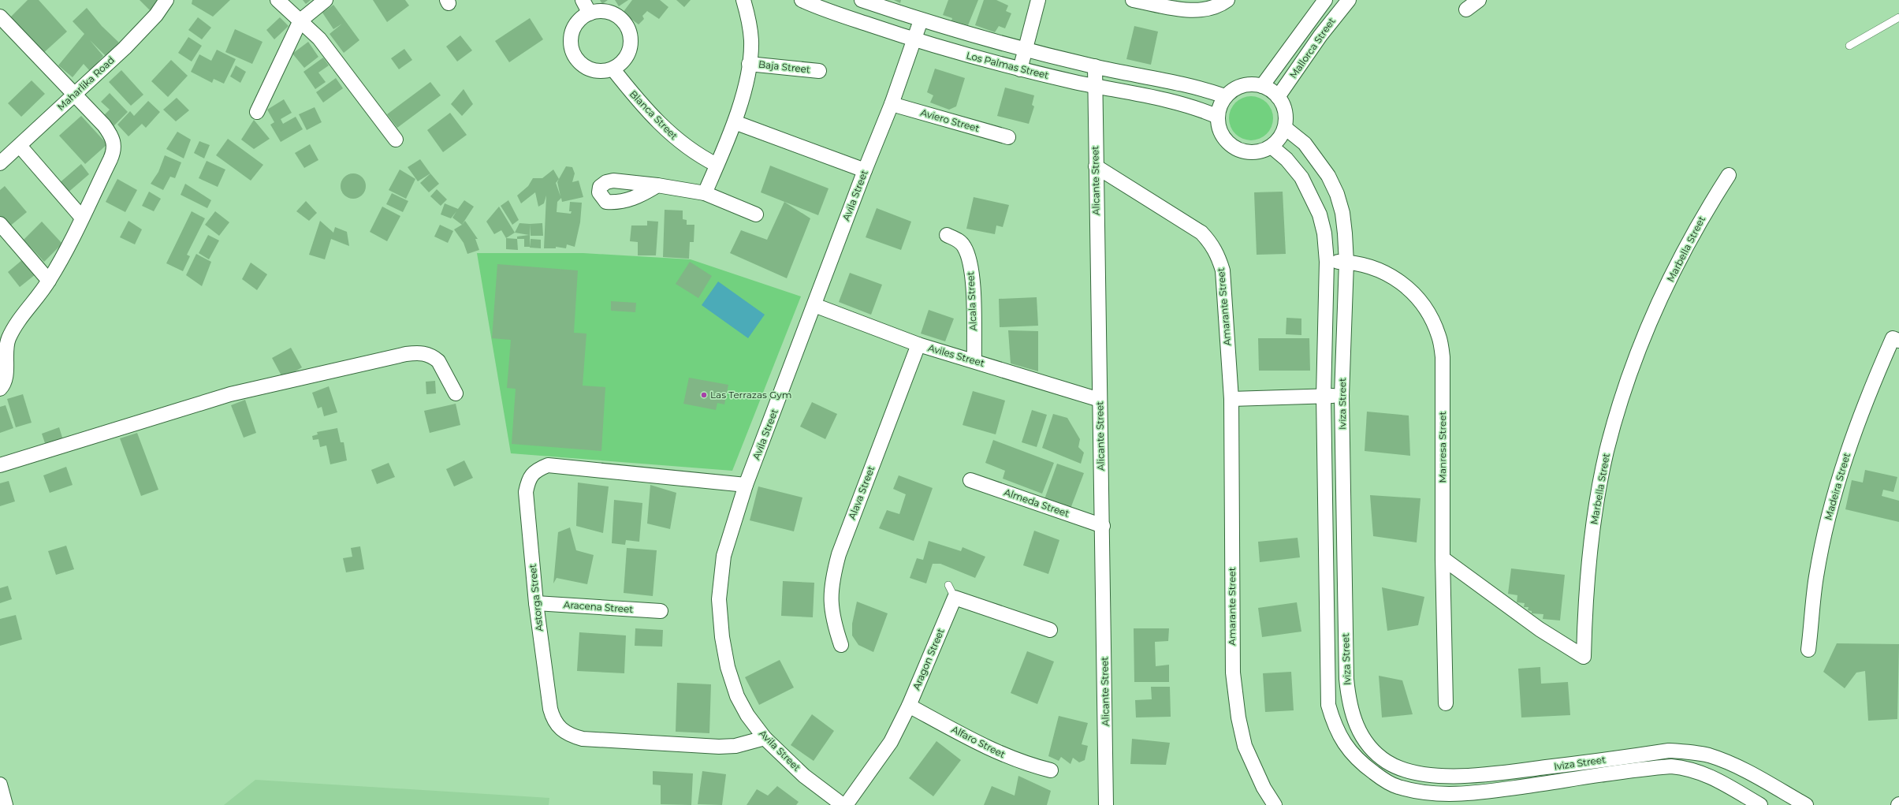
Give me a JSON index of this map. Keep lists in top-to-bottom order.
{
  "streets": {
    "street": [
      "Mallorca Street",
      "Los Palmas Street",
      "Baja Street",
      "Maharlika Road",
      "Blanca Street",
      "Aviero Street",
      "Alicante Street",
      "Avila Street",
      "Marbella Street",
      "Alcala Street",
      "Amarante Street",
      "Aviles Street",
      "Iviza Street",
      "Manresa Street",
      "Madeira Street",
      "Alava Street",
      "Almeda Street",
      "Astorga Street",
      "Aracena Street",
      "Aragon Street",
      "Alfaro Street"
    ]
  },
  "crossings": [
    ["Mallorca Street", "Los Palmas Street"],
    ["Mallorca Street", "Iviza Street"],
    ["Los Palmas Street", "Alicante Street"],
    ["Los Palmas Street", "Avila Street"],
    ["Los Palmas Street", "Iviza Street"],
    ["Aviero Street", "Avila Street"],
    ["Alicante Street", "Amarante Street"],
    ["Alicante Street", "Aviles Street"],
    ["Alicante Street", "Almeda Street"],
    ["Avila Street", "Aviles Street"],
    ["Avila Street", "Astorga Street"],
    ["Marbella Street", "Manresa Street"],
    ["Alcala Street", "Aviles Street"],
    ["Aviles Street", "Alava Street"],
    ["Iviza Street", "Manresa Street"],
    ["Astorga Street", "Aracena Street"],
    ["Aragon Street", "Alfaro Street"]
  ],
  "places": ["Las Terrazas Gym"]
}
